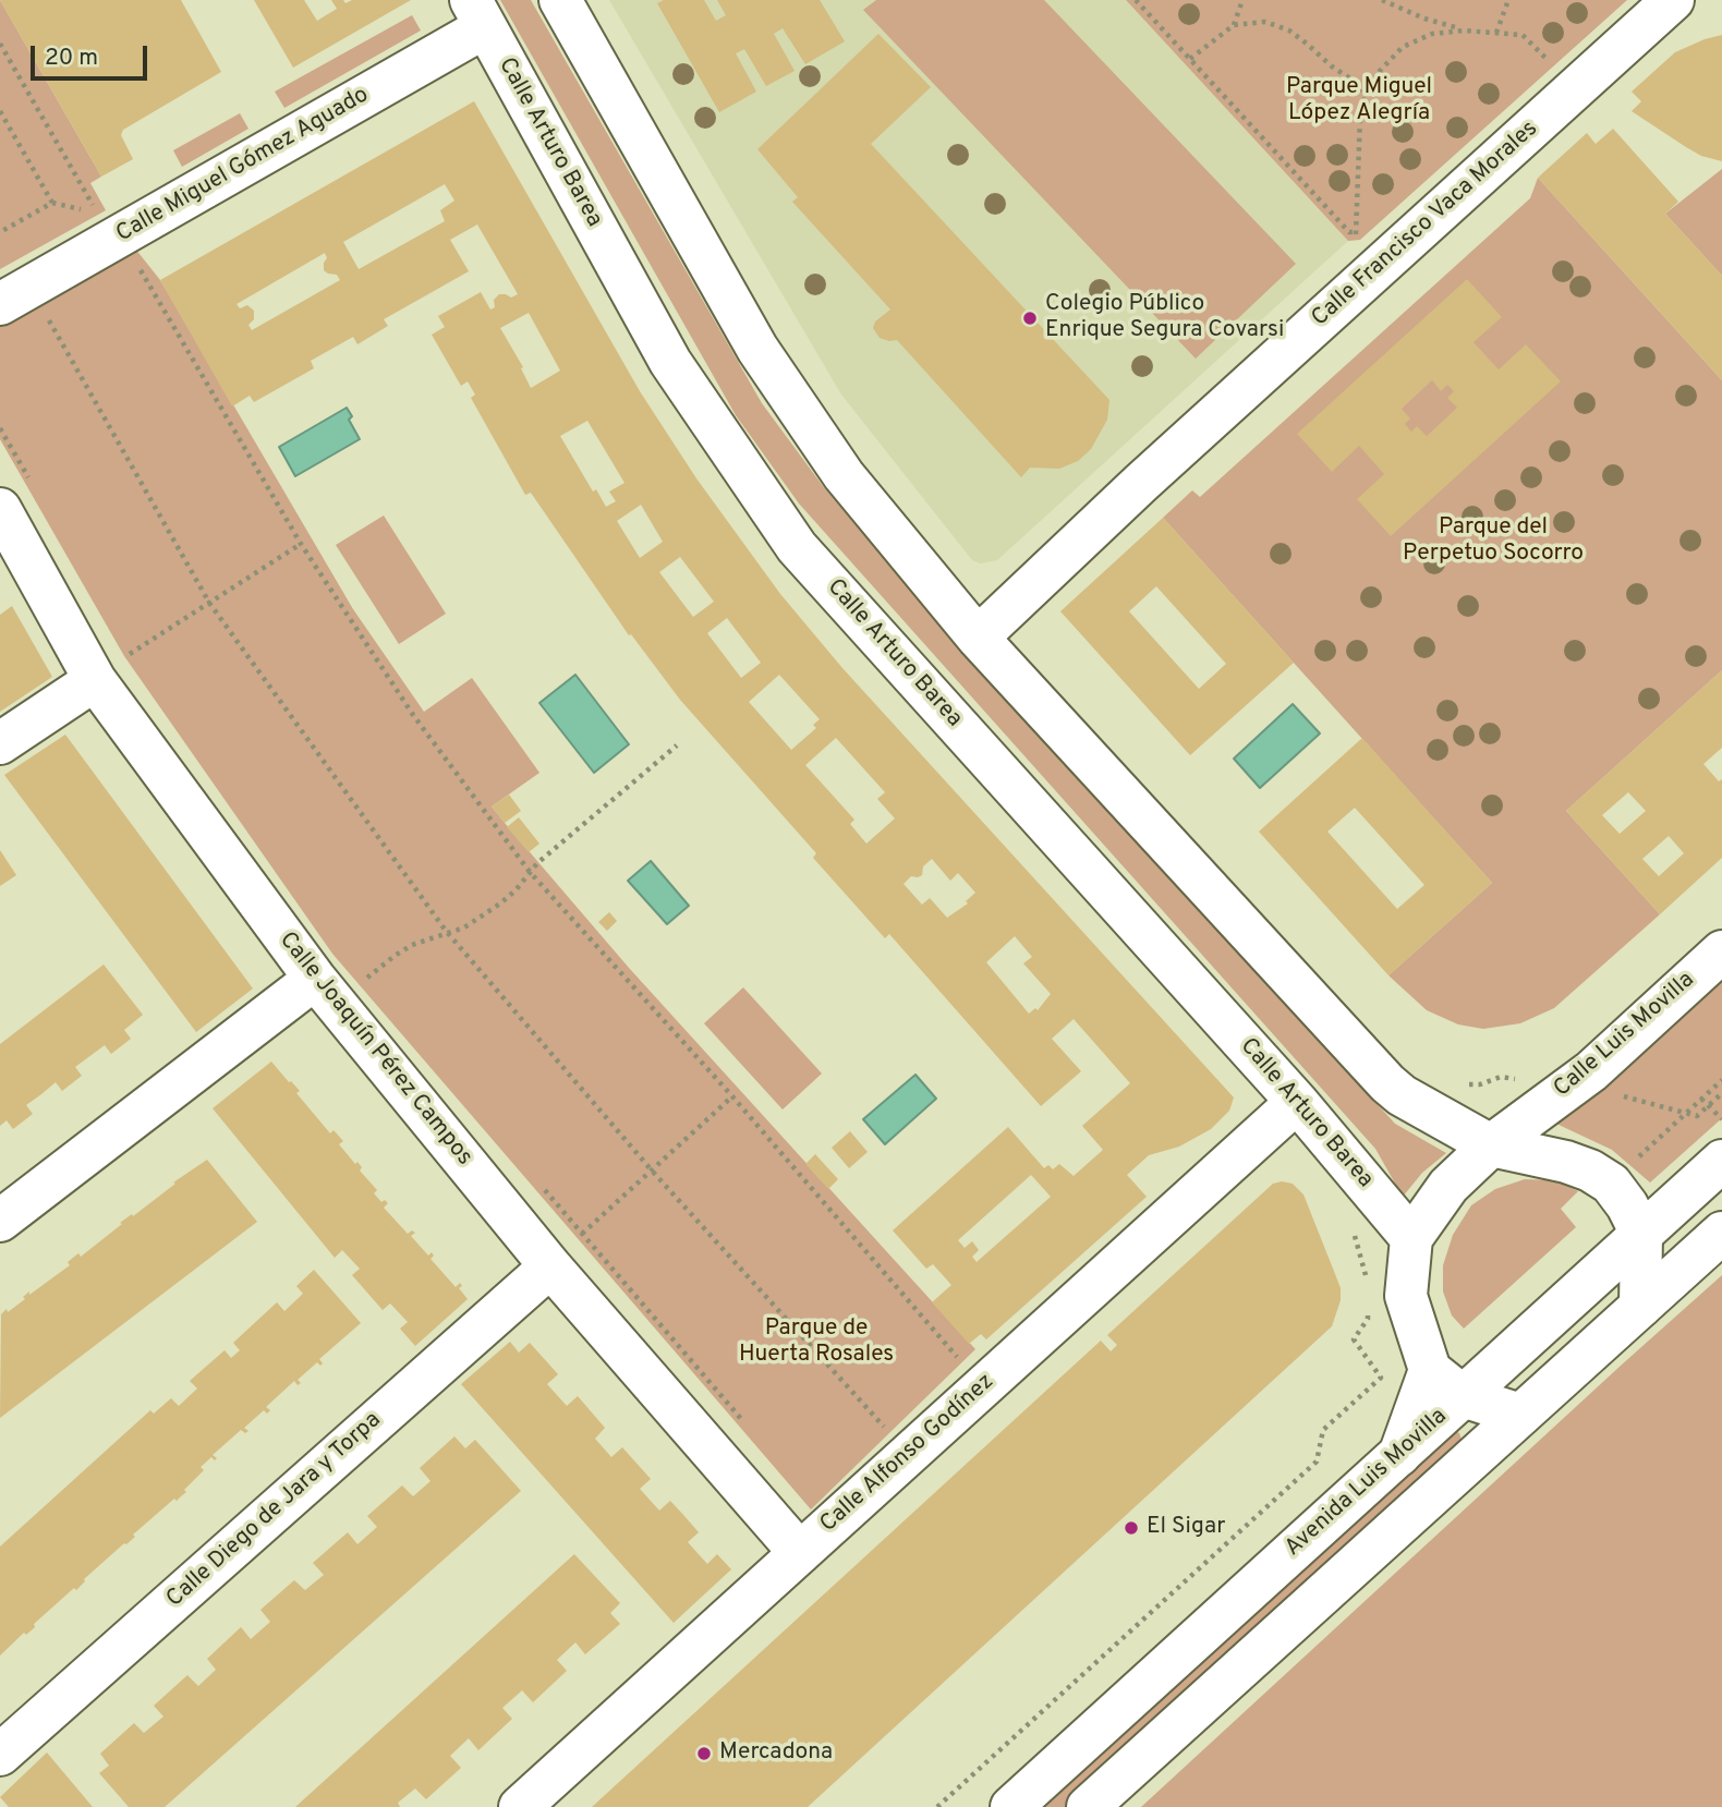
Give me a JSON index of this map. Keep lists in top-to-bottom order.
{
  "streets": {
    "street": [
      "Calle Arturo Barea",
      "Calle Miguel Gómez Aguado",
      "Calle Francisco Vaca Morales",
      "Calle Luis Movilla",
      "Calle Joaquín Pérez Campos",
      "Calle Alfonso Godínez",
      "Avenida Luis Movilla",
      "Calle Diego de Jara y Torpa"
    ]
  },
  "crossings": [
    ["Calle Arturo Barea", "Calle Miguel Gómez Aguado"],
    ["Calle Arturo Barea", "Calle Alfonso Godínez"],
    ["Calle Joaquín Pérez Campos", "Calle Alfonso Godínez"],
    ["Calle Joaquín Pérez Campos", "Calle Diego de Jara y Torpa"]
  ],
  "parks": ["Parque Miguel López Alegría", "Parque del Perpetuo Socorro", "Parque de Huerta Rosales"],
  "places": ["Colegio Público Enrique Segura Covarsi", "El Sigar", "Mercadona"],
  "scale_bar": "20 m"
}
